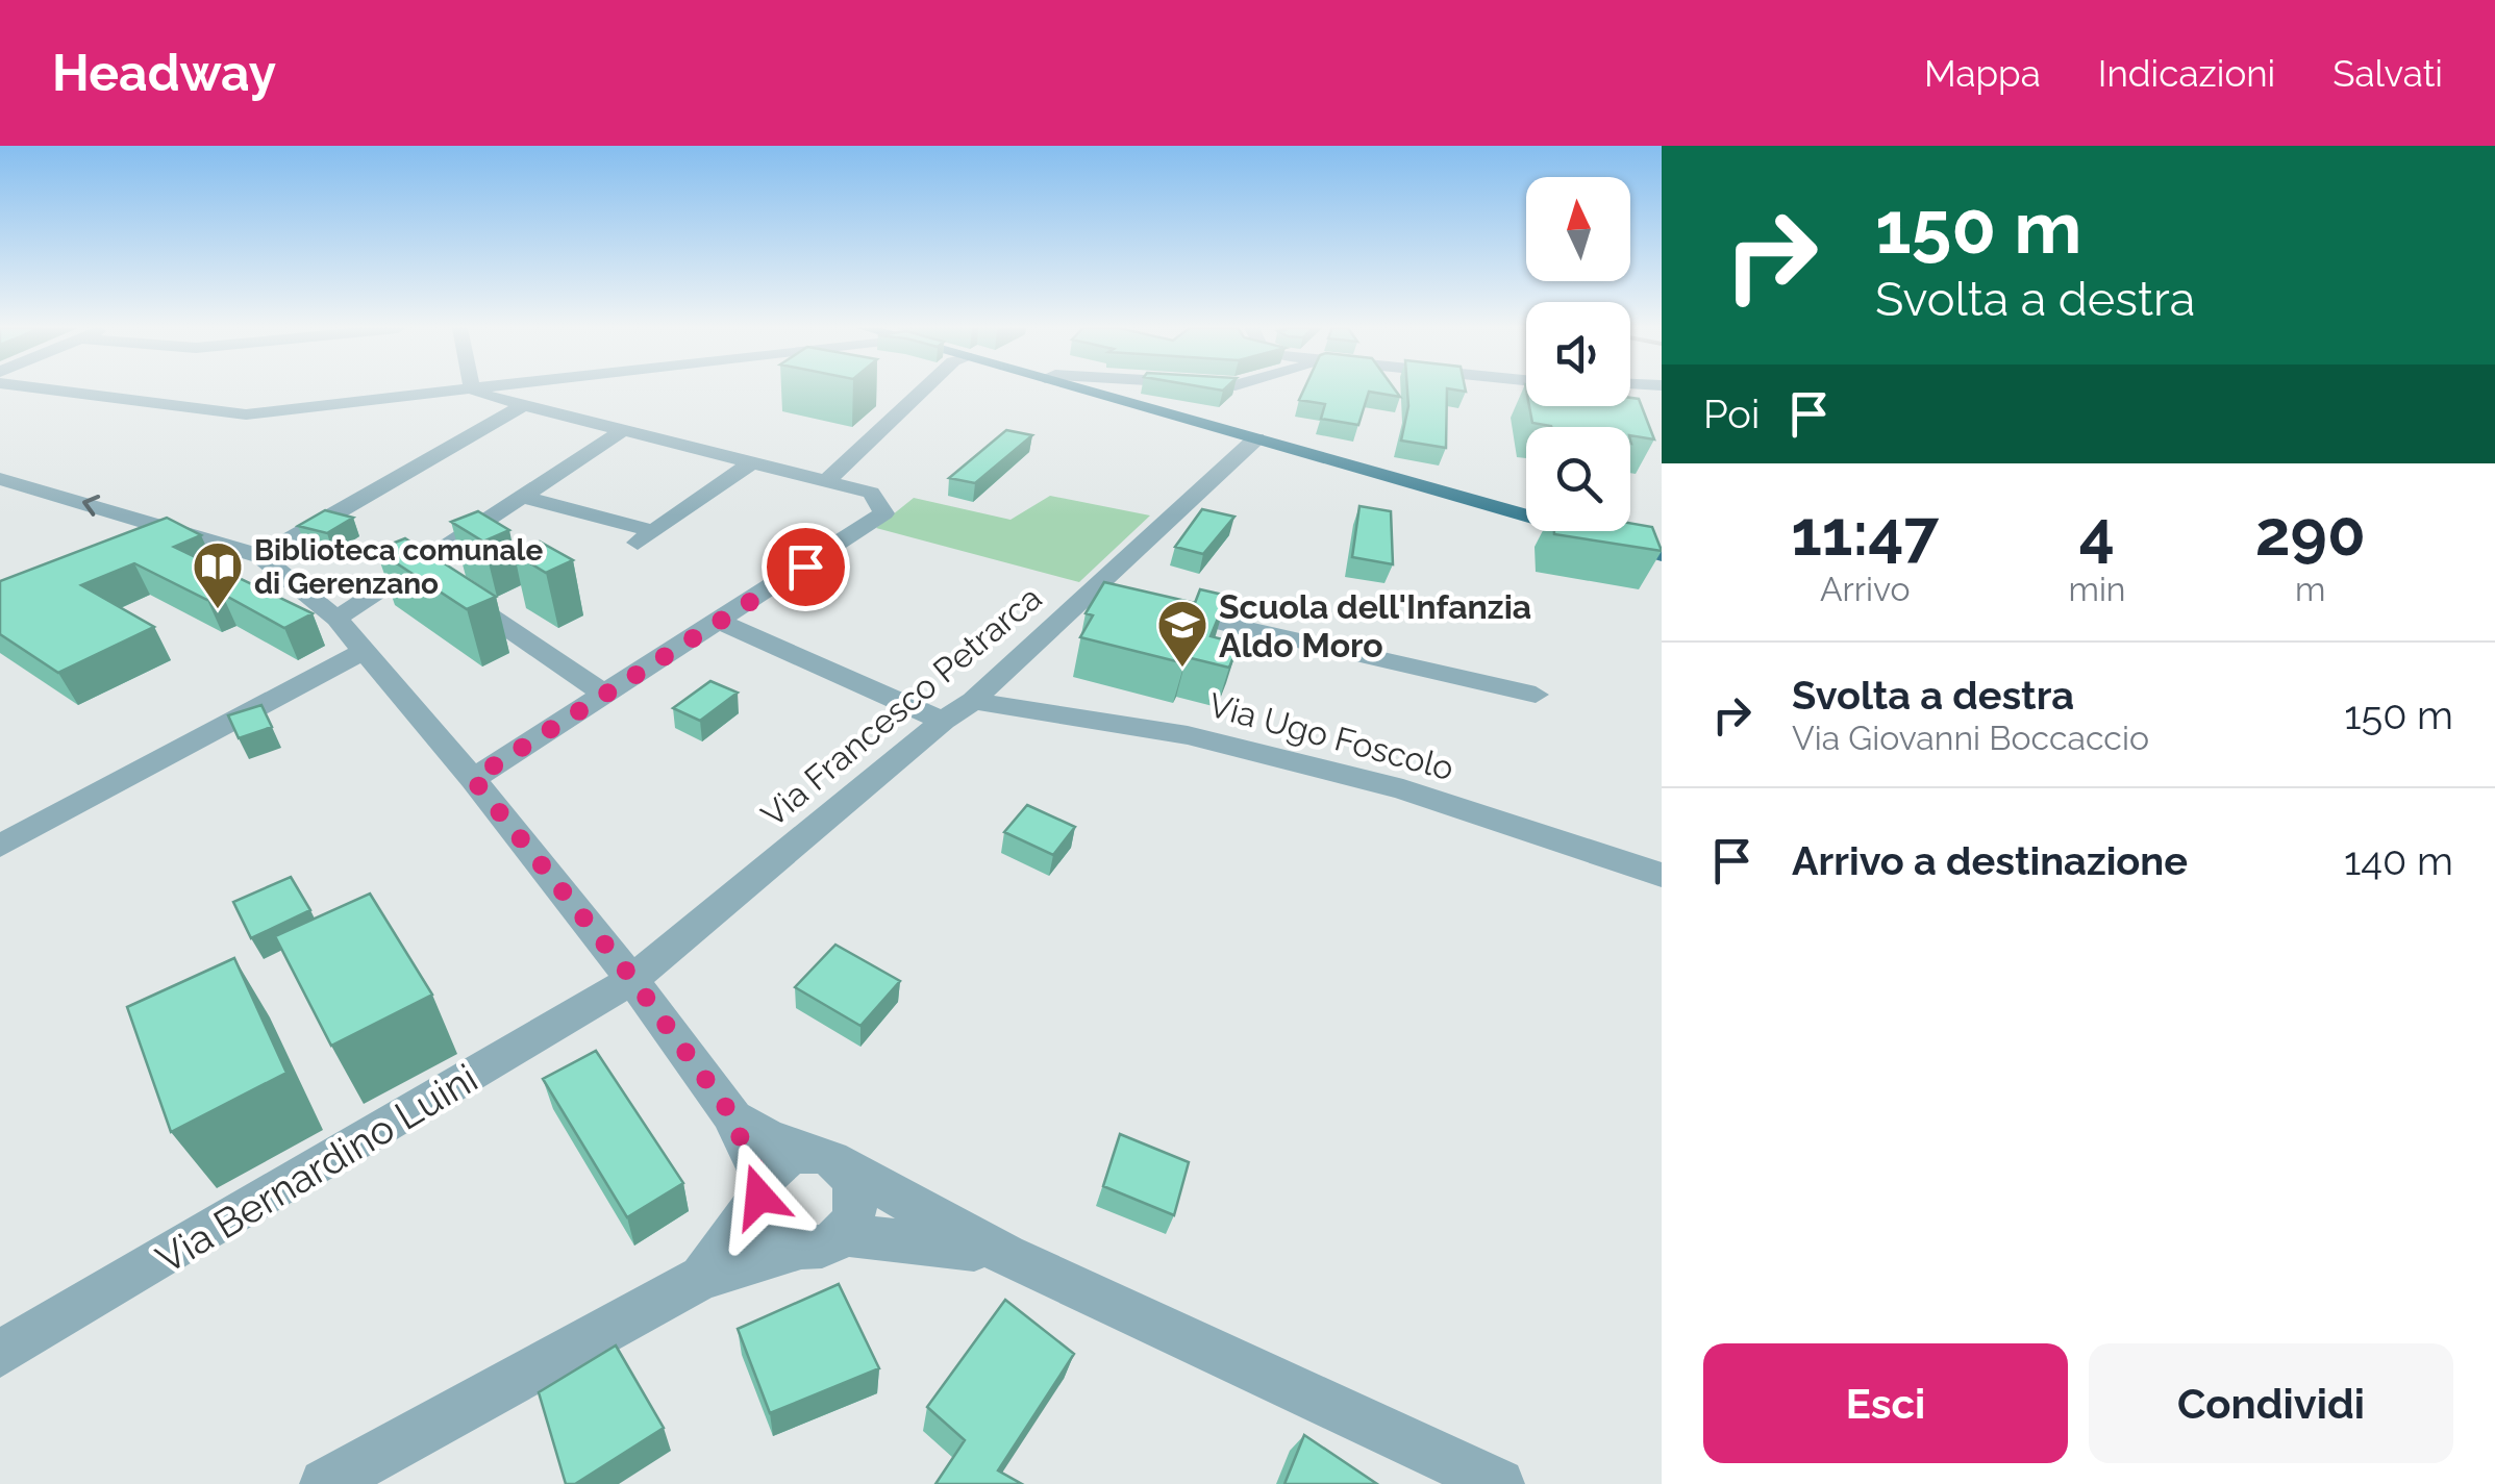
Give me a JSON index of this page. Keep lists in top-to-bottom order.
{
  "streets": {
    "street": ["Via Francesco Petrarca", "Via Ugo Foscolo", "Via Bernardino Luini"]
  },
  "crossings": [
    ["Via Francesco Petrarca", "Via Ugo Foscolo"],
    ["Via Francesco Petrarca", "Via Bernardino Luini"]
  ],
  "places": {
    "library": ["Biblioteca comunale di Gerenzano"],
    "school or university": ["Scuola dell'Infanzia Aldo Moro"]
  },
  "north": "top",
  "page": {
    "header": "Headway",
    "nav": ["Mappa", "Indicazioni", "Salvati"],
    "turn": ["150 m", "Svolta a destra"],
    "then": "Poi",
    "eta": [
      "11:47",
      "Arrivo",
      "4",
      "min",
      "290",
      "m"
    ],
    "list": [
      {
        "name": "Svolta a destra",
        "note": "Via Giovanni Boccaccio",
        "value": "150 m"
      },
      {
        "name": "Arrivo a destinazione",
        "value": "140 m"
      }
    ],
    "buttons": ["Esci", "Condividi"]
  }
}
